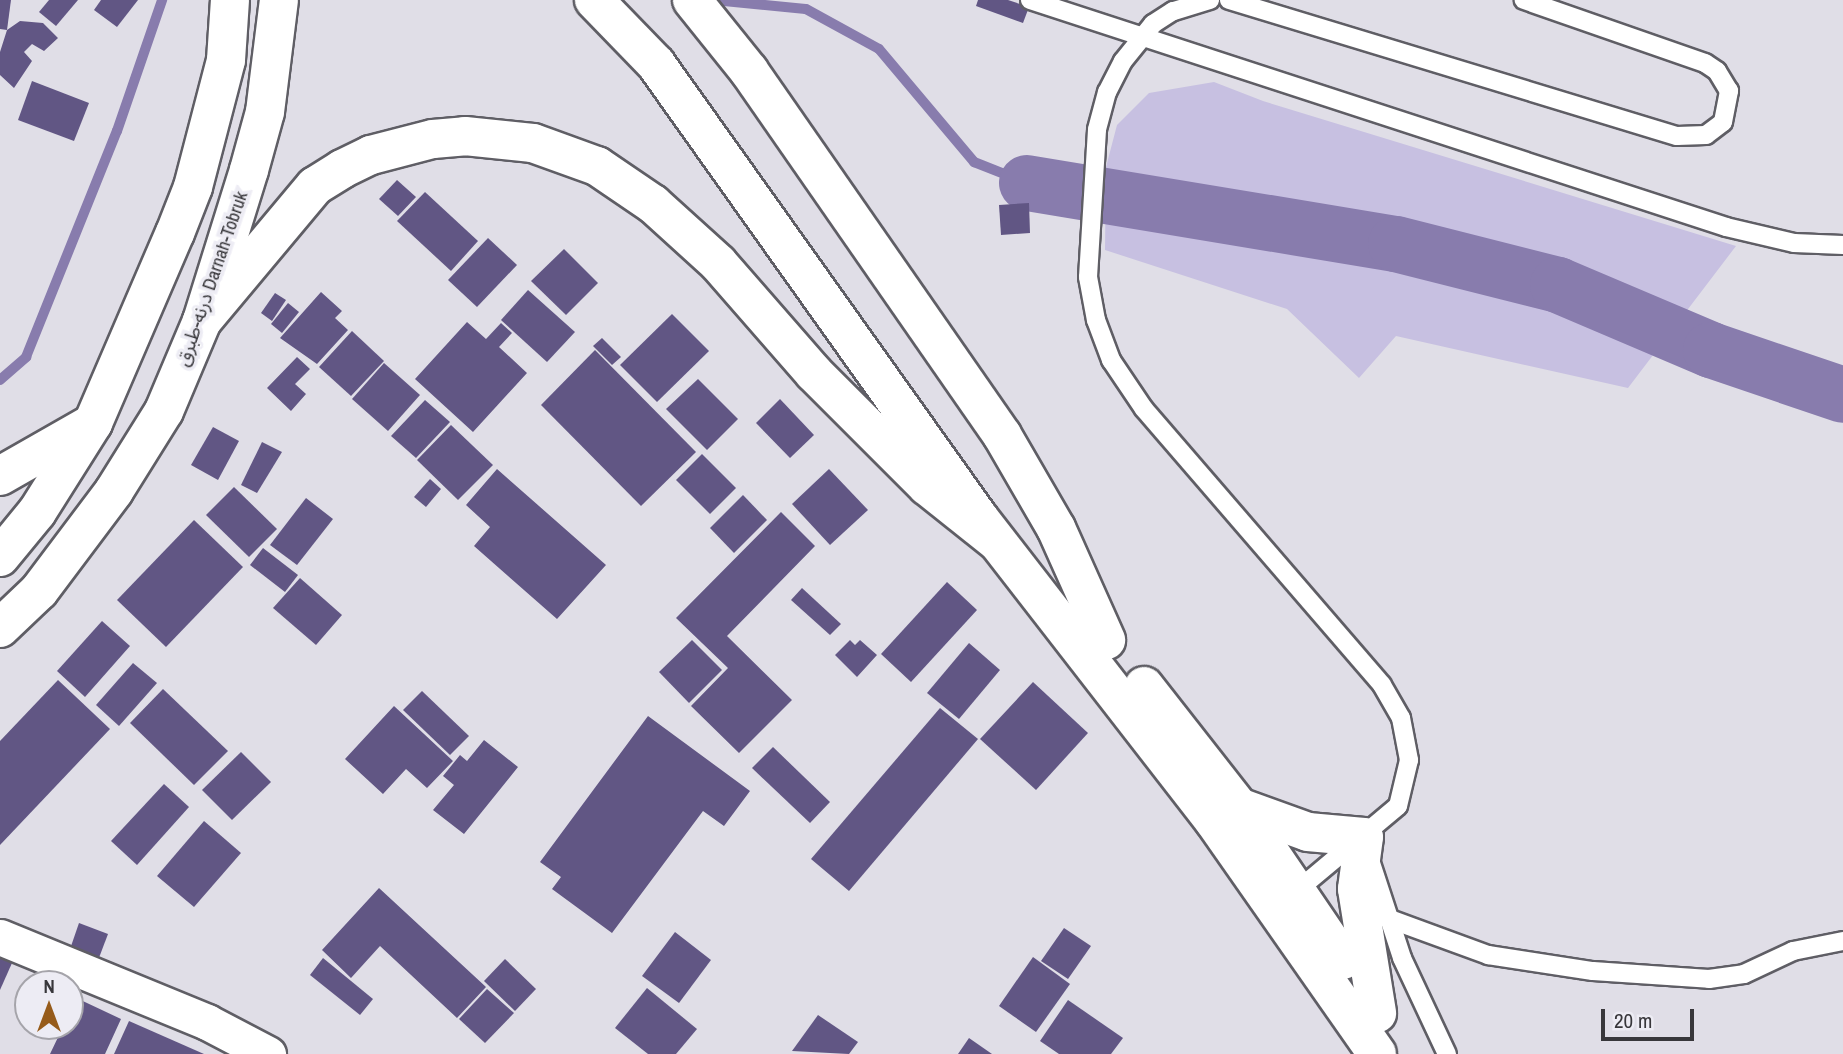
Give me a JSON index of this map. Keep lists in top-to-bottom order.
{
  "streets": {
    "main road": ["درنه-طبرق Darnah-Tobruk"]
  },
  "scale_bar": "20 m",
  "north": "top"
}
